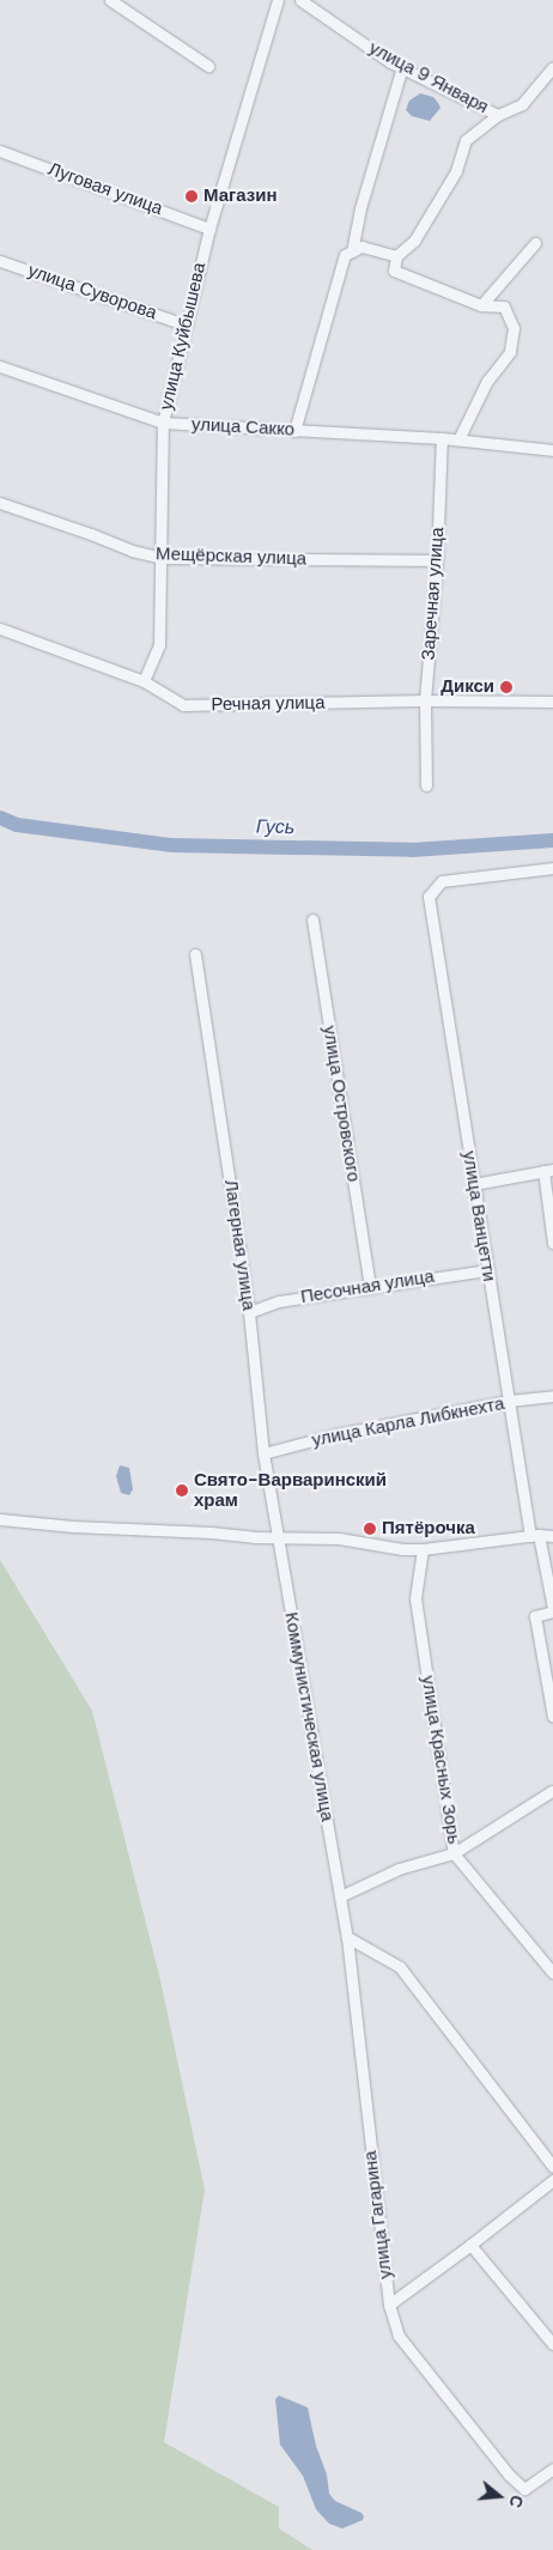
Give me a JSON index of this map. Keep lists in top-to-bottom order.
{
  "streets": {
    "street": [
      "улица 9 Января",
      "Луговая улица",
      "улица Суворова",
      "улица Куйбышева",
      "улица Сакко",
      "Мещёрская улица",
      "Заречная улица",
      "Речная улица",
      "улица Островского",
      "улица Ванцетти",
      "Лагерная улица",
      "Песочная улица",
      "улица Карла Либкнехта",
      "Коммунистическая улица",
      "улица Красных Зорь",
      "улица Гагарина"
    ]
  },
  "crossings": [
    ["Луговая улица", "улица Куйбышева"],
    ["улица Суворова", "улица Куйбышева"],
    ["улица Куйбышева", "улица Сакко"],
    ["улица Куйбышева", "Мещёрская улица"],
    ["улица Куйбышева", "Речная улица"],
    ["улица Сакко", "Заречная улица"],
    ["Мещёрская улица", "Заречная улица"],
    ["Заречная улица", "Речная улица"],
    ["улица Островского", "Песочная улица"],
    ["улица Ванцетти", "Песочная улица"],
    ["улица Ванцетти", "улица Карла Либкнехта"],
    ["Лагерная улица", "Песочная улица"],
    ["Лагерная улица", "улица Карла Либкнехта"],
    ["Лагерная улица", "Коммунистическая улица"],
    ["Коммунистическая улица", "улица Гагарина"]
  ],
  "water": ["Гусь"],
  "places": [
    "Магазин",
    "Дикси",
    "Свято-Варваринский храм",
    "Пятёрочка"
  ],
  "north": "right"
}
